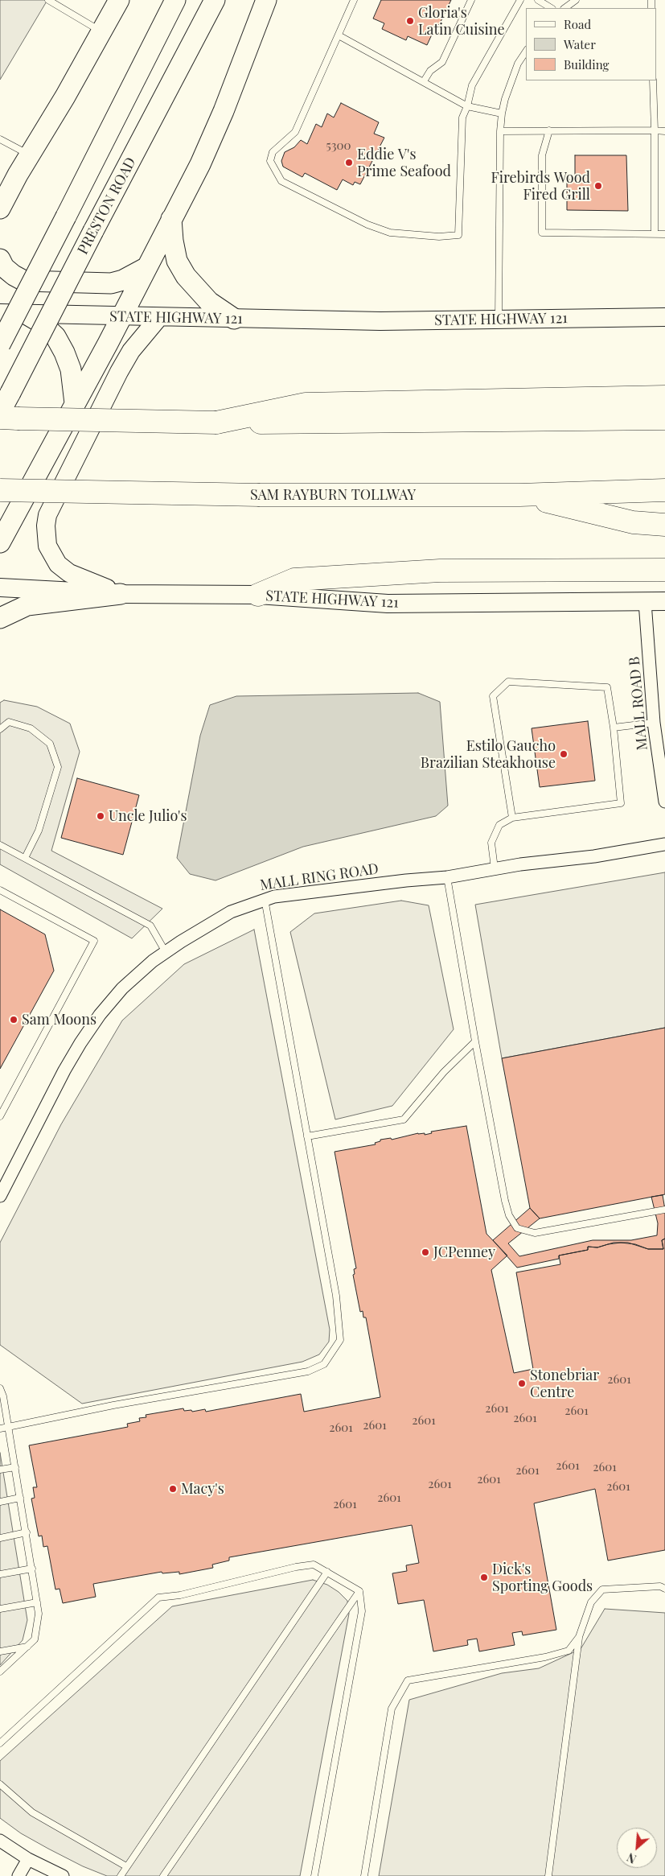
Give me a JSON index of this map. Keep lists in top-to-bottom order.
{
  "streets": {
    "highway": ["SAM RAYBURN TOLLWAY"],
    "main road": ["PRESTON ROAD", "STATE HIGHWAY 121"],
    "street": ["MALL ROAD B", "MALL RING ROAD"]
  },
  "crossings": [
    ["STATE HIGHWAY 121", "MALL ROAD B"]
  ],
  "places": [
    "Gloria's Latin Cuisine",
    "Eddie V's Prime Seafood",
    "Firebirds Wood Fired Grill",
    "Estilo Gaucho Brazilian Steakhouse",
    "Uncle Julio's",
    "Sam Moons",
    "JCPenney",
    "Stonebriar Centre",
    "Macy's",
    "Dick's Sporting Goods"
  ],
  "house_numbers": [
    "5300",
    "2601",
    "2601",
    "2601",
    "2601",
    "2601",
    "2601",
    "2601",
    "2601",
    "2601",
    "2601",
    "2601",
    "2601",
    "2601",
    "2601",
    "2601"
  ],
  "legend": ["Road", "Water", "Building"],
  "north": "bottom left"
}
